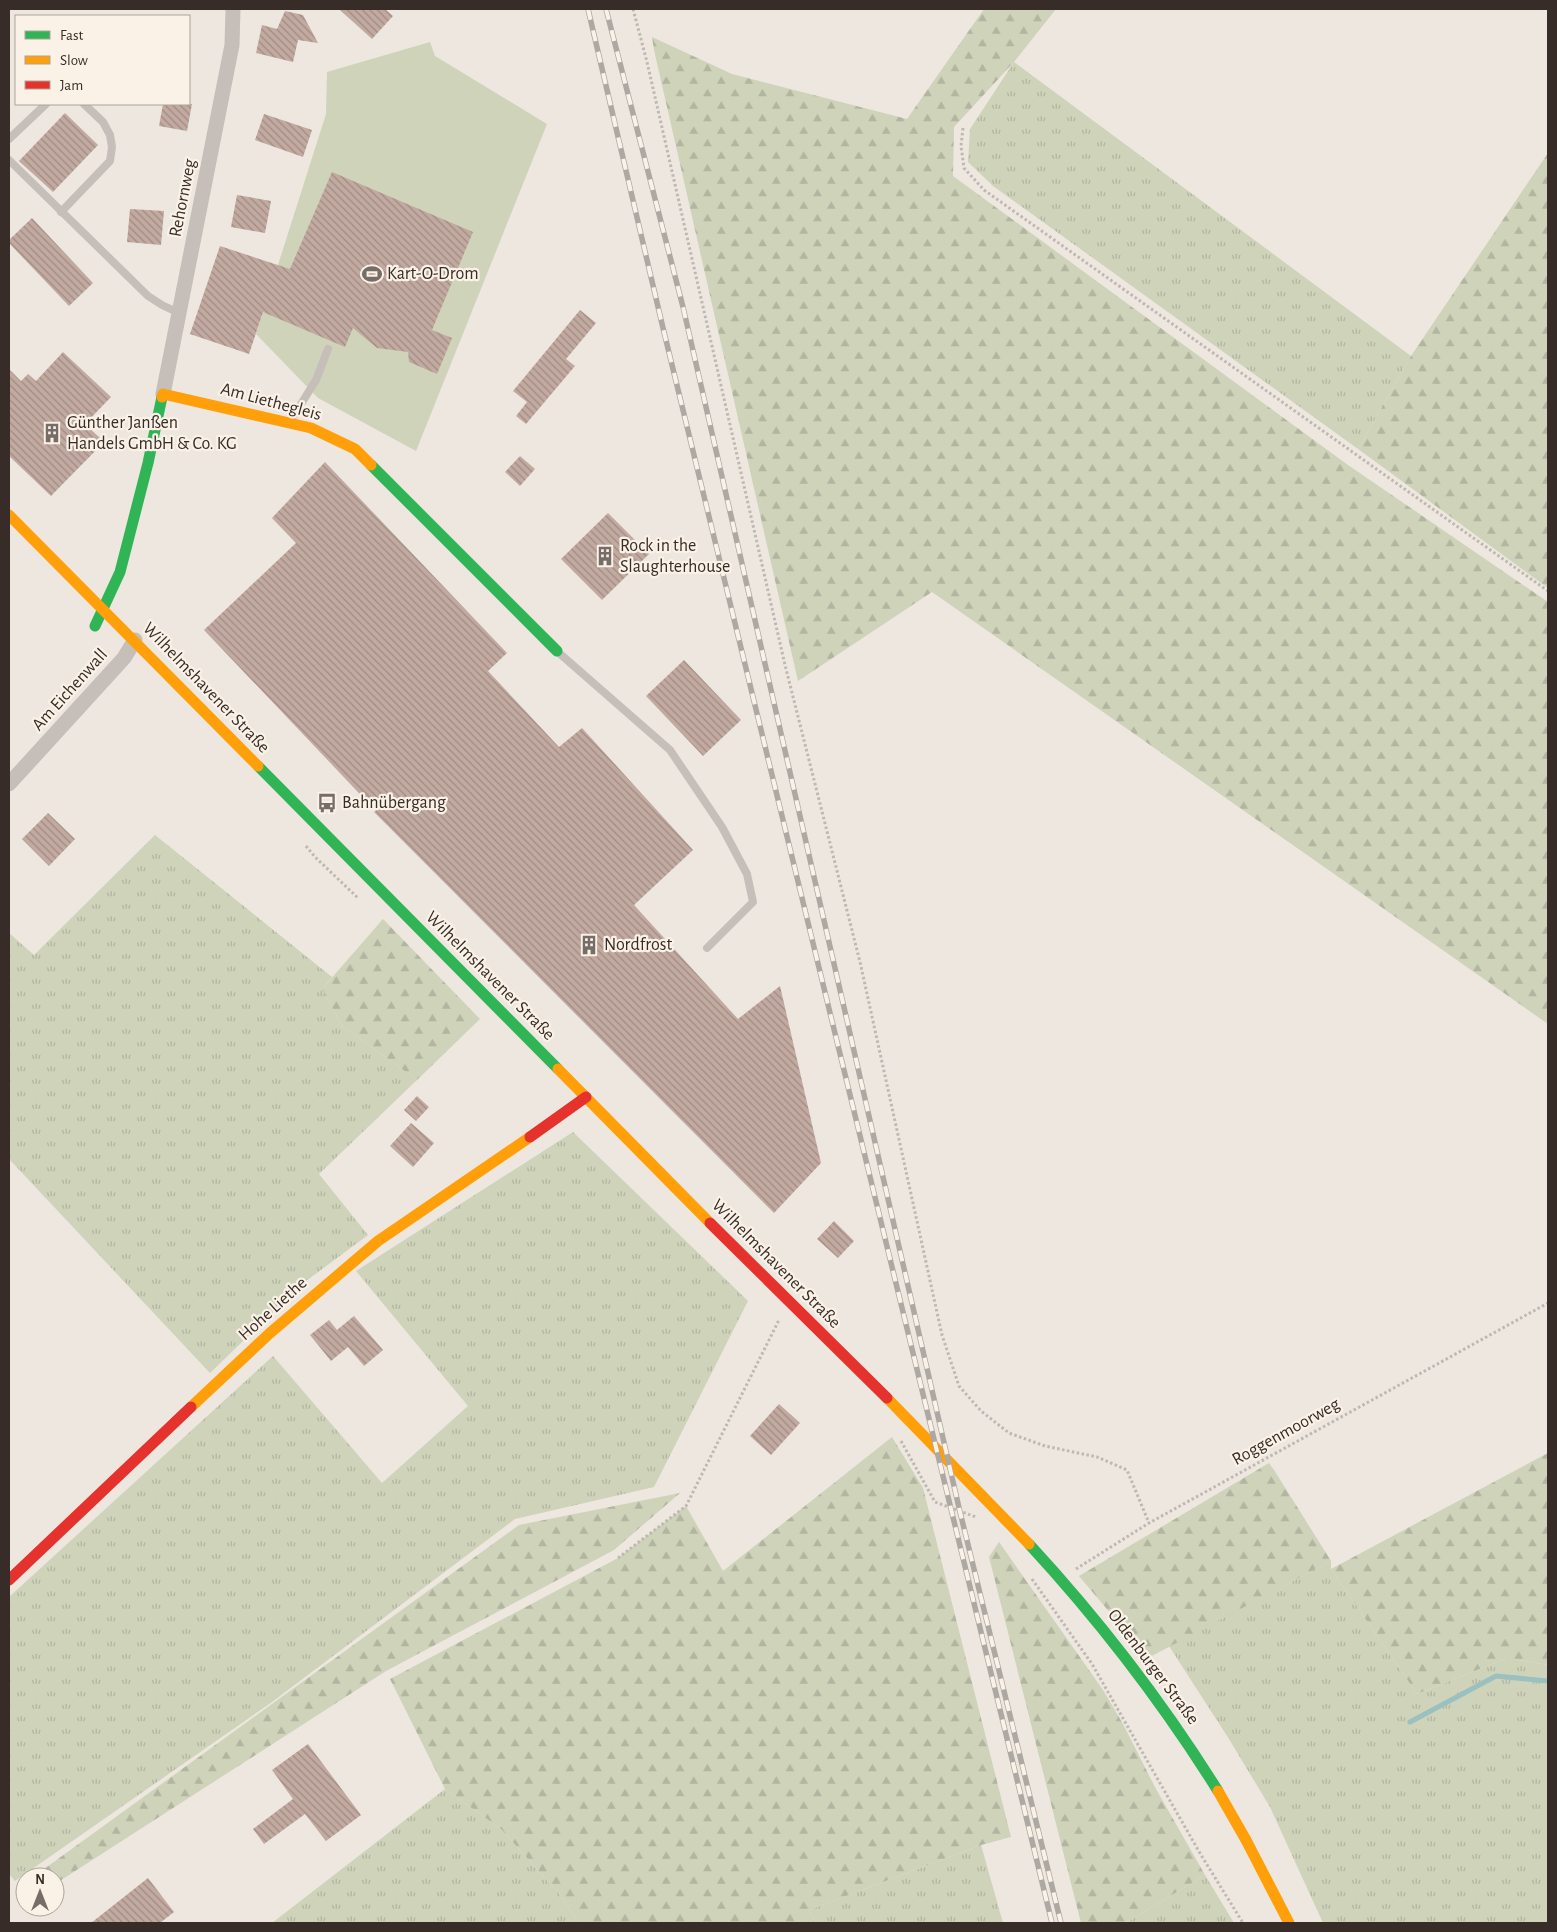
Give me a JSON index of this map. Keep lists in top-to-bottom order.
{
  "streets": {
    "street": [
      "Rehornweg",
      "Am Liethegleis",
      "Wilhelmshavener Straße",
      "Am Eichenwall",
      "Hohe Liethe",
      "Oldenburger Straße"
    ],
    "path": ["Roggenmoorweg"]
  },
  "crossings": [
    ["Rehornweg", "Am Liethegleis"],
    ["Wilhelmshavener Straße", "Am Eichenwall"],
    ["Wilhelmshavener Straße", "Hohe Liethe"],
    ["Wilhelmshavener Straße", "Oldenburger Straße"],
    ["Roggenmoorweg", "Oldenburger Straße"]
  ],
  "places": {
    "sports": ["Kart-O-Drom"],
    "building": ["Günther Janßen Handels GmbH & Co. KG", "Rock in the Slaughterhouse", "Nordfrost"],
    "bus stop": ["Bahnübergang"]
  },
  "legend": ["Fast", "Slow", "Jam"],
  "north": "top"
}
